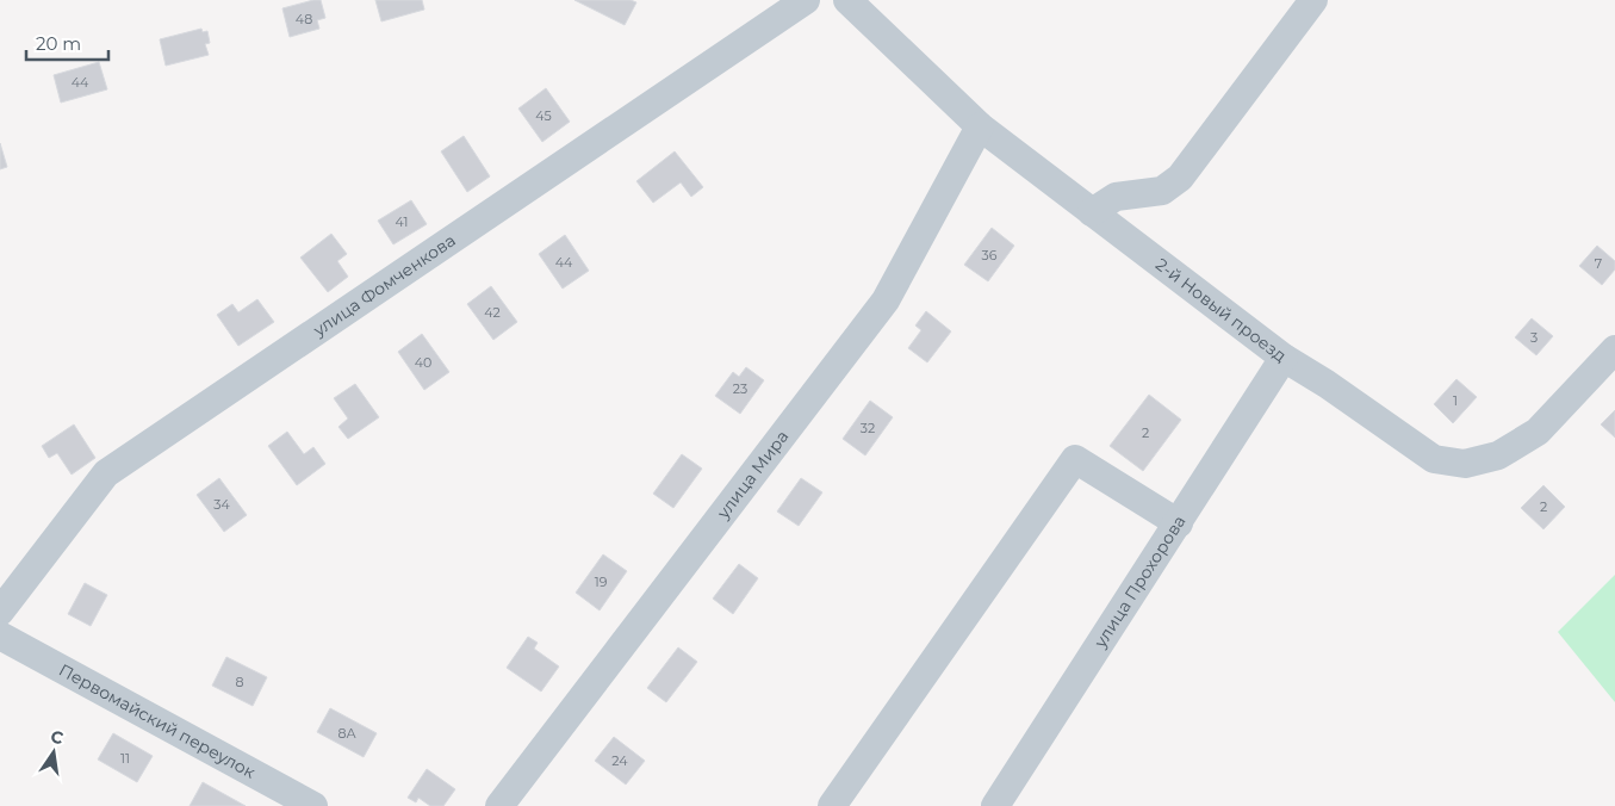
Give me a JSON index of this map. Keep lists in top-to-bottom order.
{
  "streets": {
    "street": [
      "улица Фомченкова",
      "2-й Новый проезд",
      "улица Мира",
      "улица Прохорова",
      "Первомайский переулок"
    ]
  },
  "crossings": [
    ["2-й Новый проезд", "улица Мира"],
    ["2-й Новый проезд", "улица Прохорова"]
  ],
  "house_numbers": [
    "48",
    "44",
    "45",
    "41",
    "36",
    "44",
    "7",
    "42",
    "3",
    "40",
    "23",
    "1",
    "32",
    "2",
    "34",
    "2",
    "19",
    "8",
    "8А",
    "11",
    "24"
  ],
  "scale_bar": "20 m",
  "north": "top"
}
